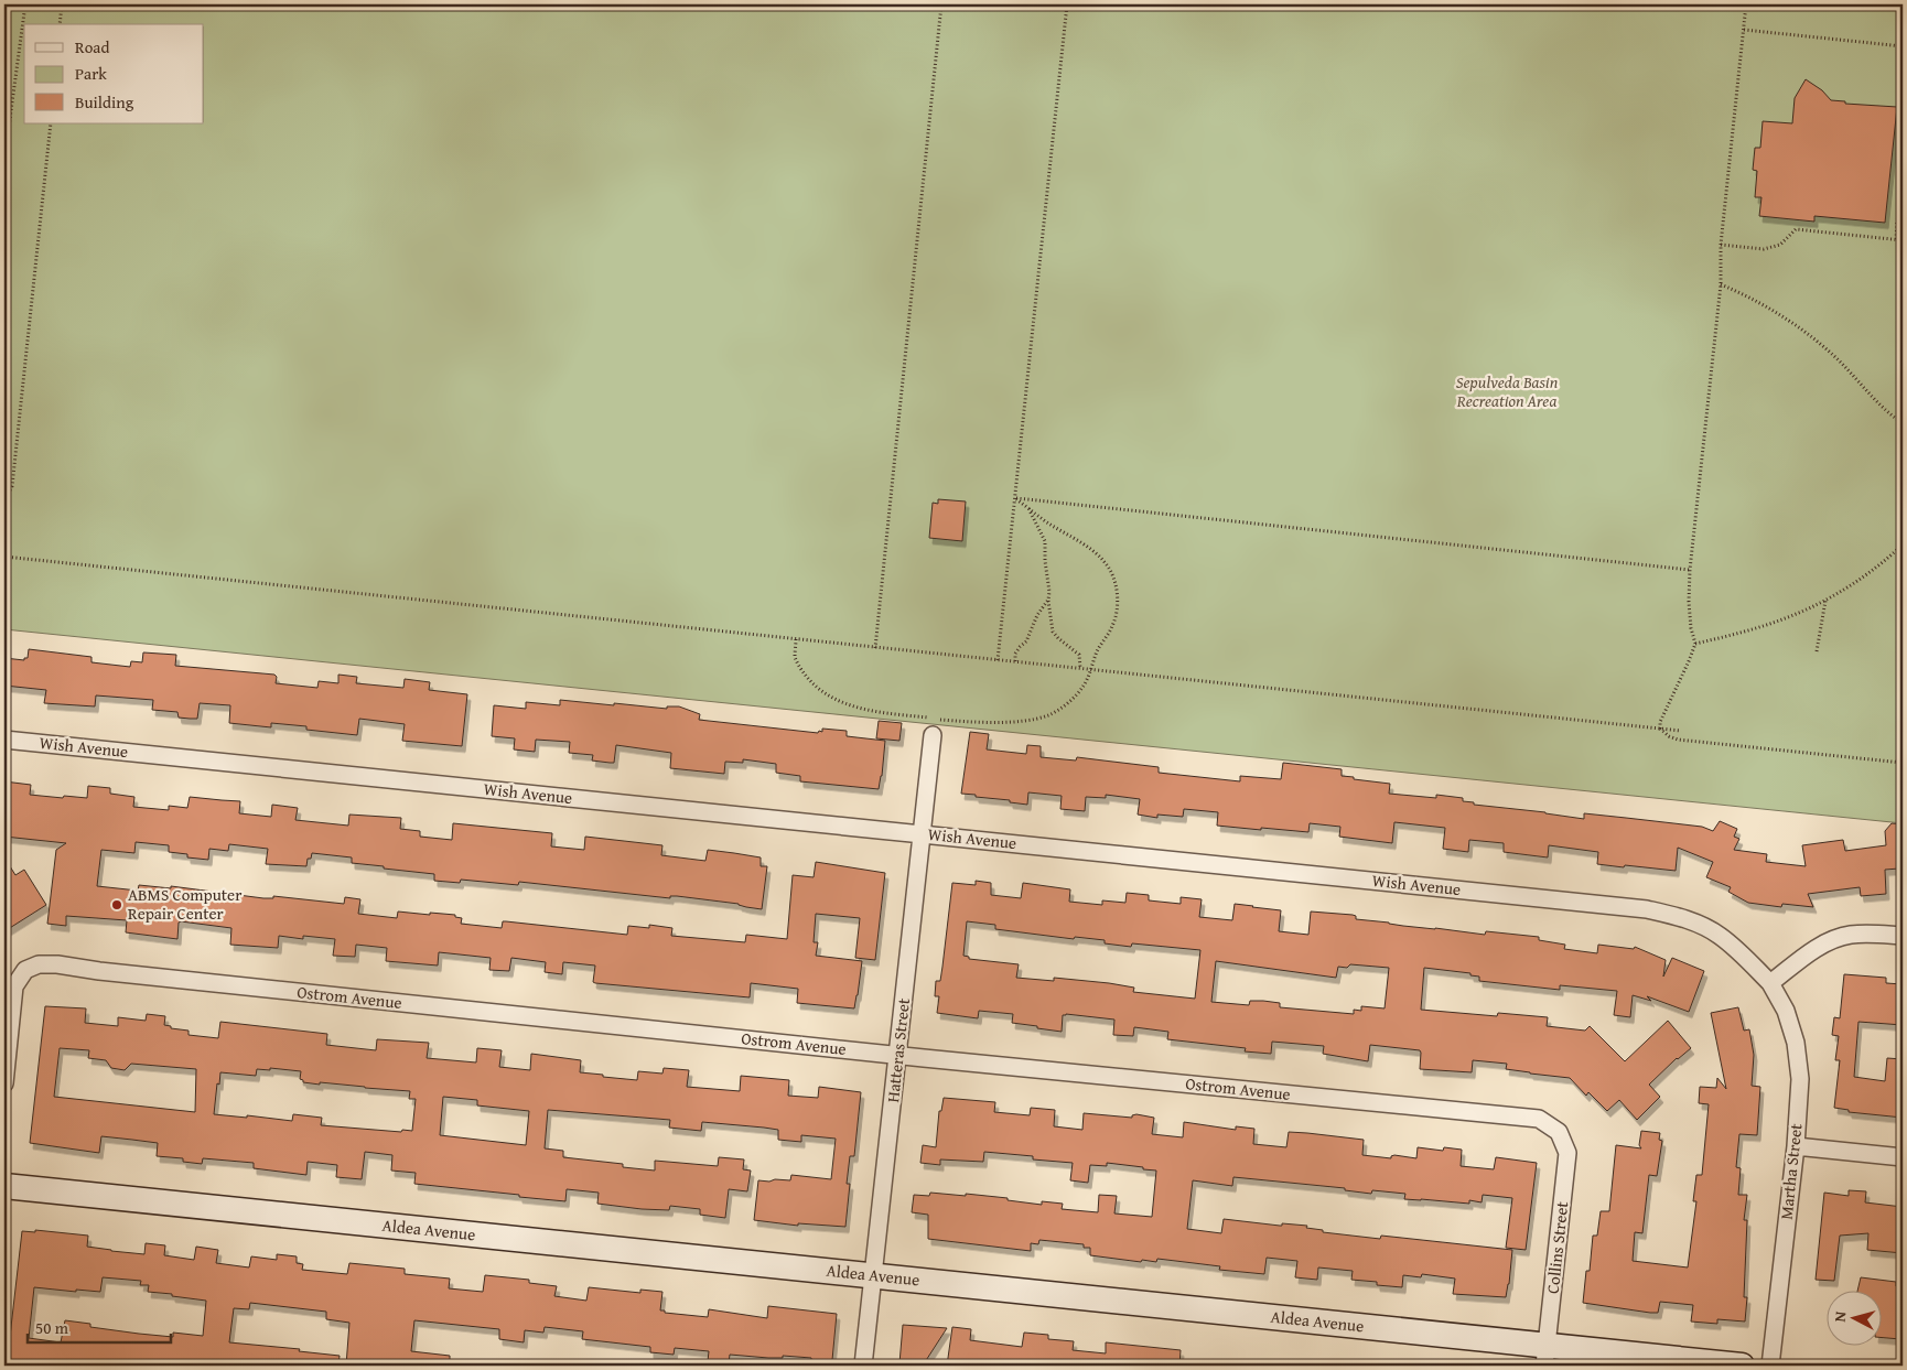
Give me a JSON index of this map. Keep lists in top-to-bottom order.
{
  "streets": {
    "street": [
      "Wish Avenue",
      "Ostrom Avenue",
      "Hatteras Street",
      "Martha Street",
      "Aldea Avenue",
      "Collins Street"
    ]
  },
  "crossings": [
    ["Wish Avenue", "Hatteras Street"],
    ["Wish Avenue", "Martha Street"],
    ["Ostrom Avenue", "Hatteras Street"],
    ["Ostrom Avenue", "Collins Street"],
    ["Hatteras Street", "Aldea Avenue"],
    ["Aldea Avenue", "Collins Street"]
  ],
  "parks": ["Sepulveda Basin Recreation Area"],
  "places": ["ABMS Computer Repair Center"],
  "legend": ["Road", "Park", "Building"],
  "scale_bar": "50 m",
  "north": "left"
}
